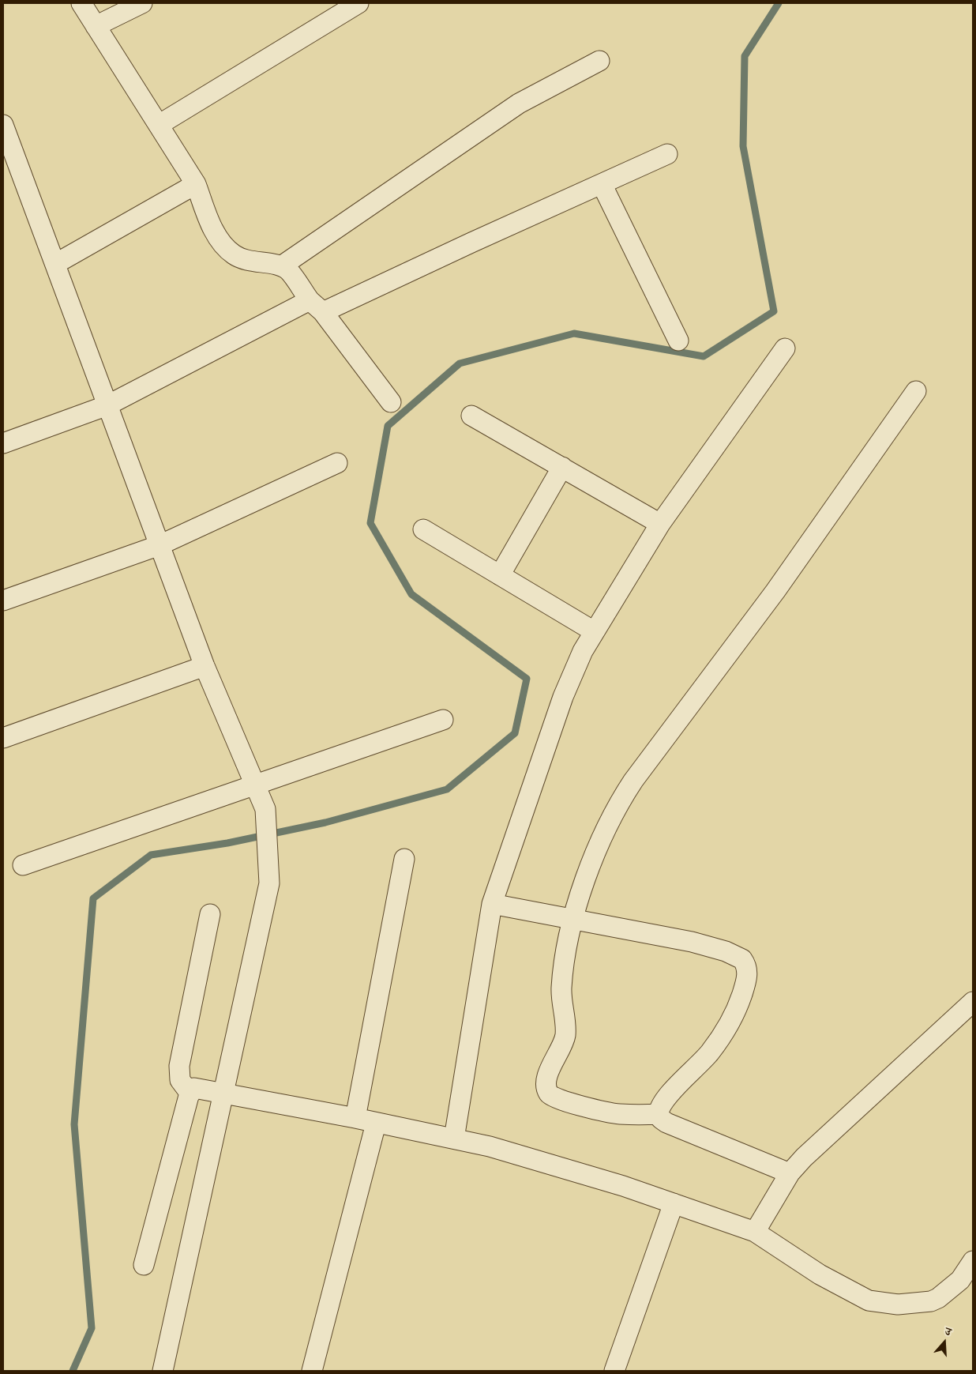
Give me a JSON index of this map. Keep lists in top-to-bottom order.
{
  "north": "top"
}
